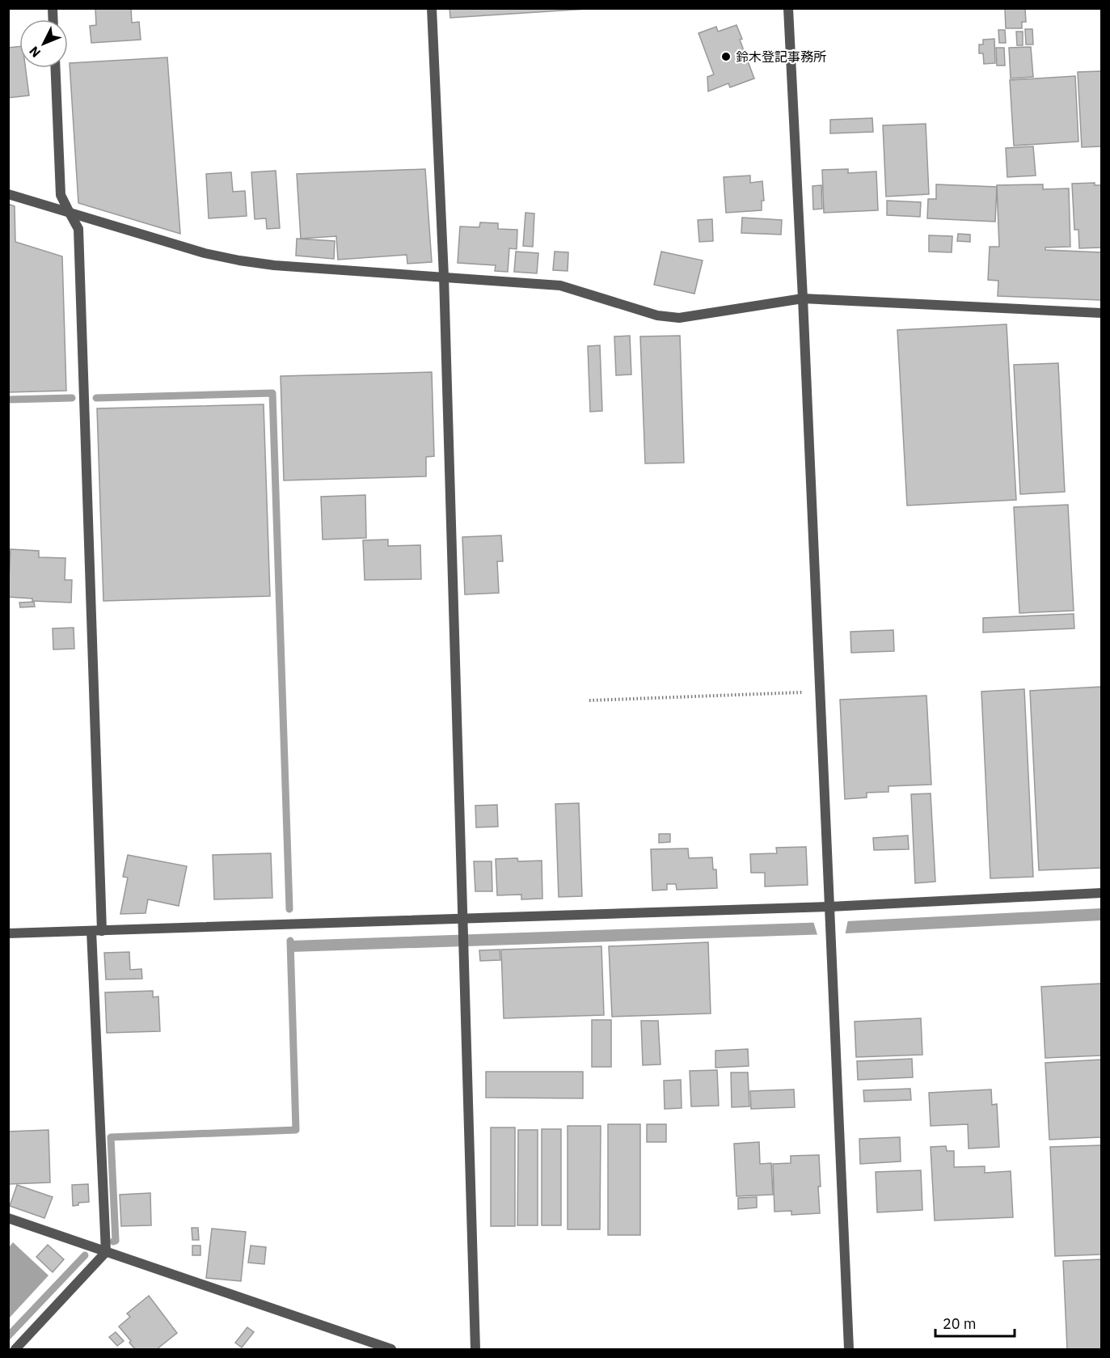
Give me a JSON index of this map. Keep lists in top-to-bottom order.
{
  "places": ["鈴木登記事務所"],
  "scale_bar": "20 m",
  "north": "bottom left"
}
